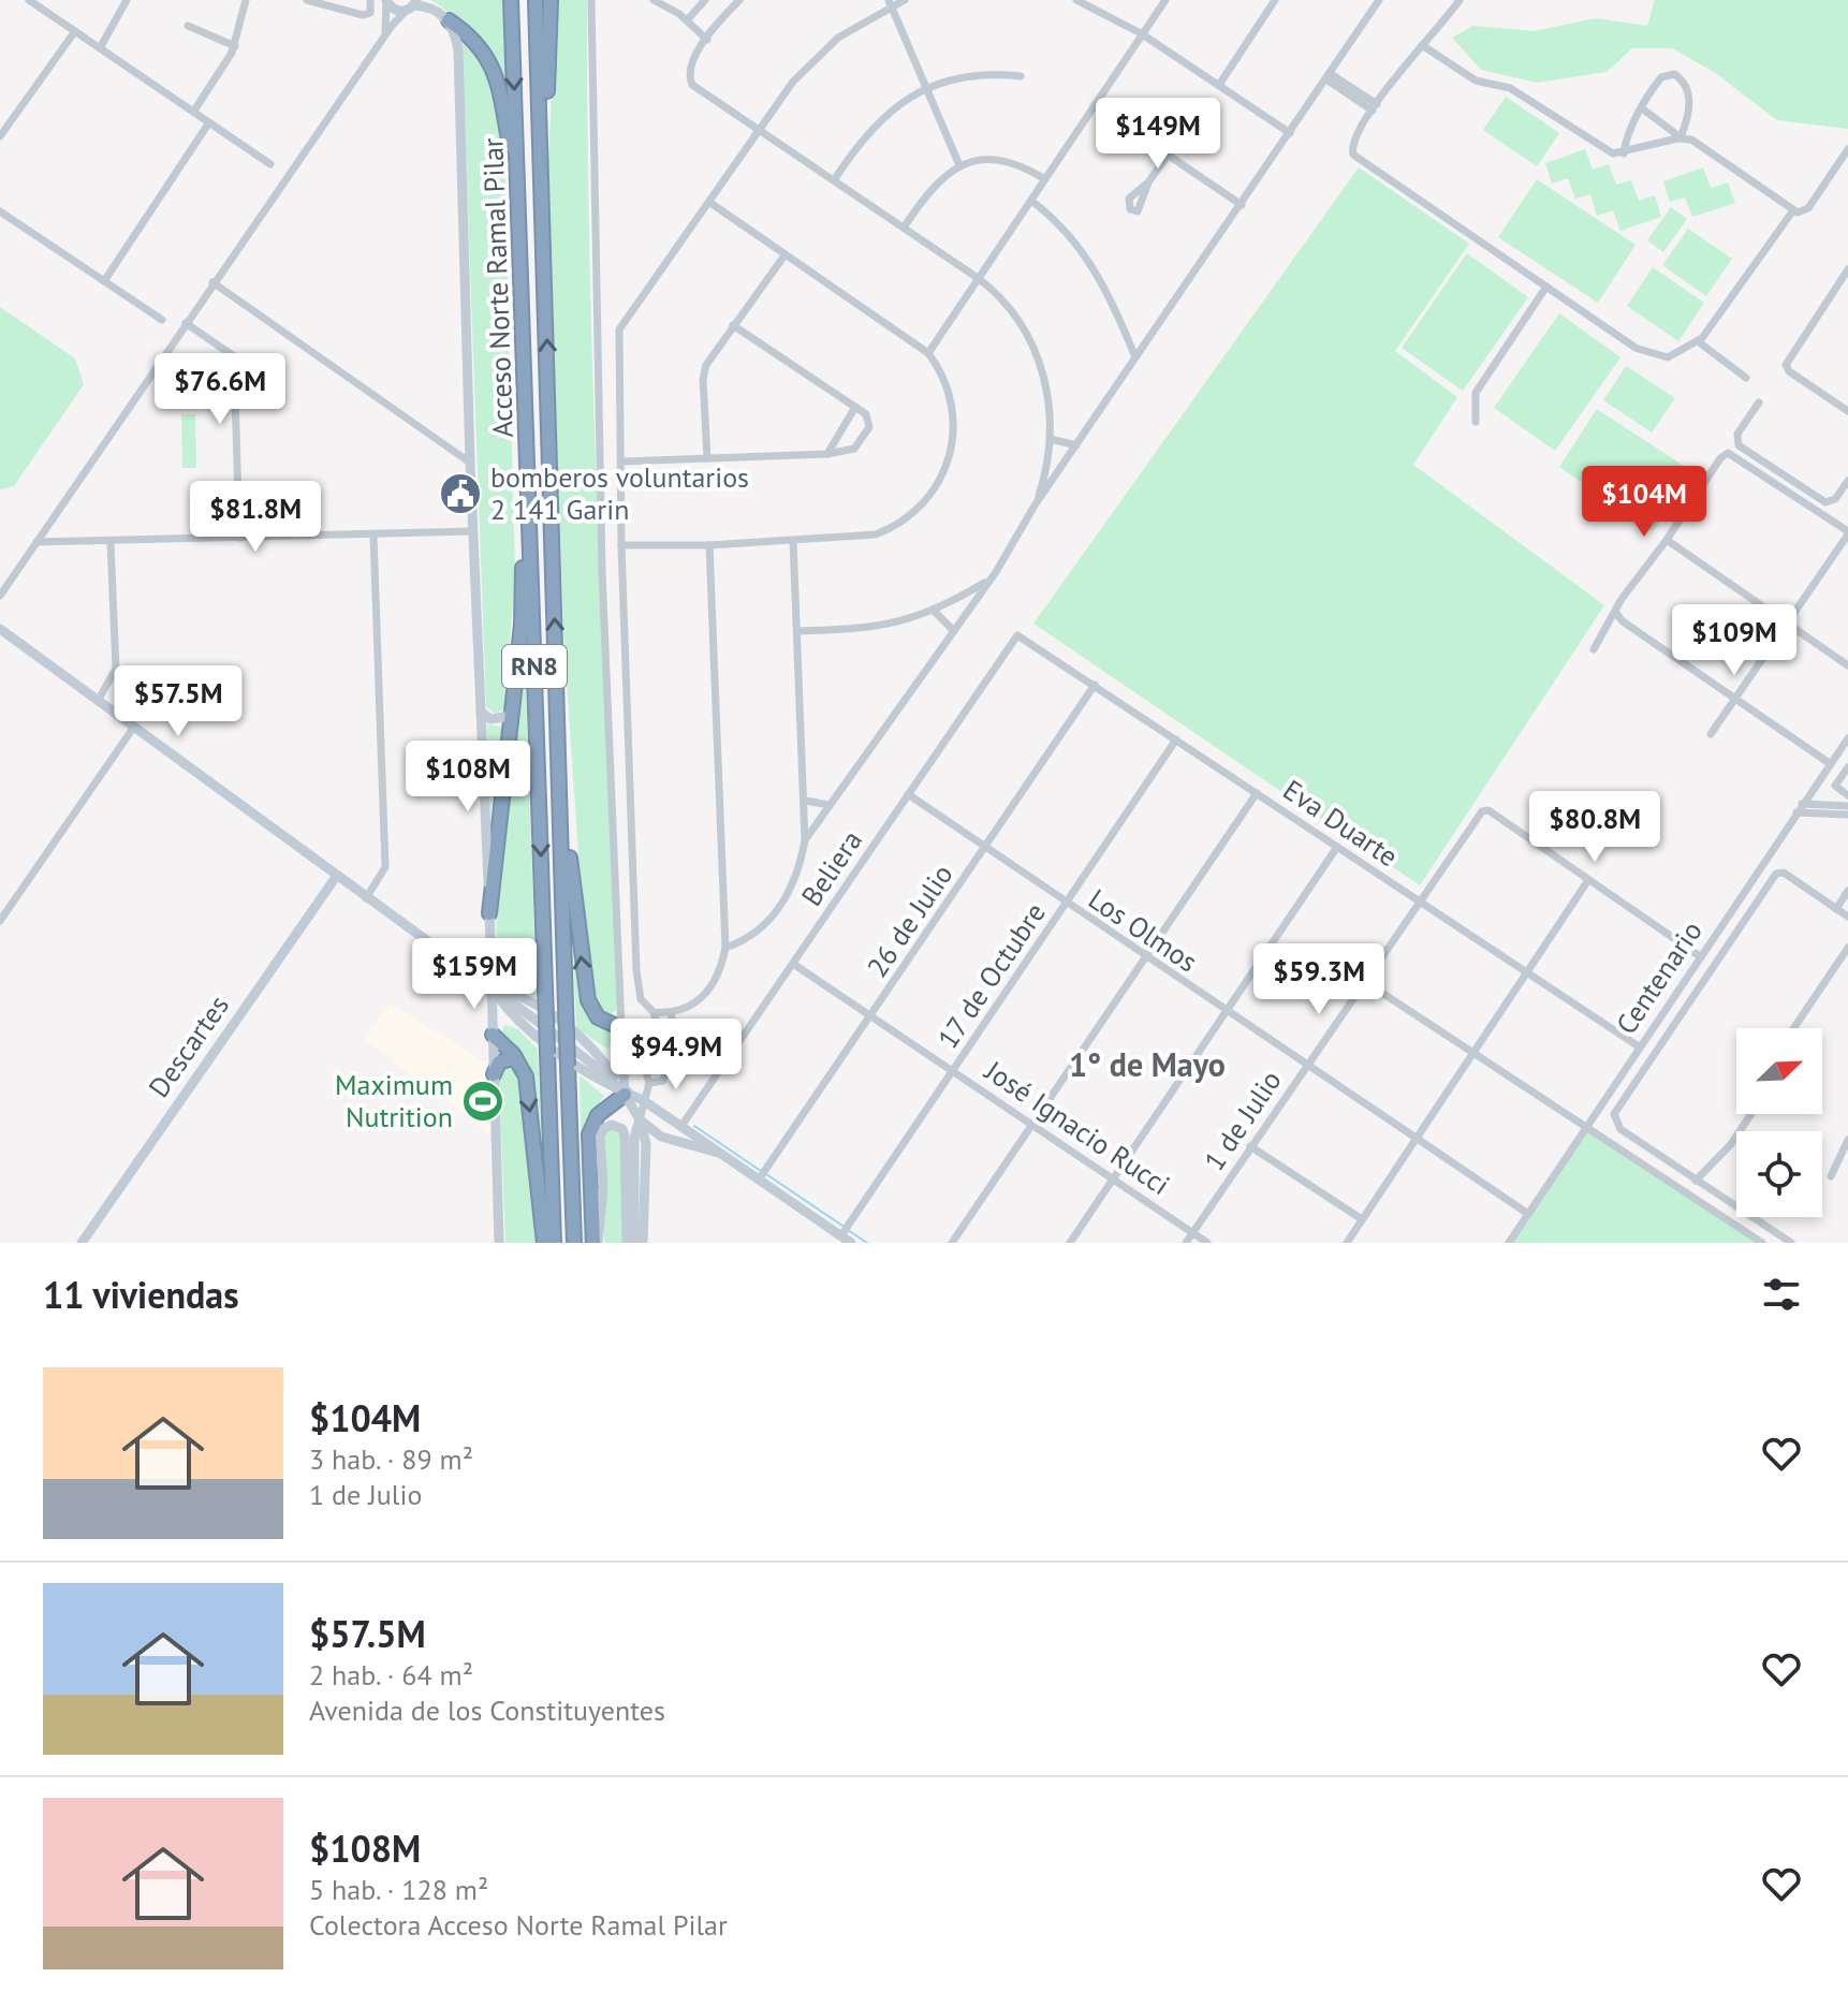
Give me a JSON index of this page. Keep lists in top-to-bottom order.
{
  "streets": {
    "highway": ["Acceso Norte Ramal Pilar", "RN8"],
    "street": [
      "Eva Duarte",
      "Beliera",
      "26 de Julio",
      "Los Olmos",
      "17 de Octubre",
      "Centenario",
      "Descartes",
      "1 de Julio",
      "José Ignacio Rucci"
    ]
  },
  "crossings": [
    ["Eva Duarte", "Beliera"],
    ["Eva Duarte", "26 de Julio"],
    ["Eva Duarte", "17 de Octubre"],
    ["Eva Duarte", "Centenario"],
    ["Eva Duarte", "1 de Julio"],
    ["Beliera", "Los Olmos"],
    ["Beliera", "José Ignacio Rucci"],
    ["26 de Julio", "Los Olmos"],
    ["26 de Julio", "José Ignacio Rucci"],
    ["Los Olmos", "17 de Octubre"],
    ["Los Olmos", "Centenario"],
    ["Los Olmos", "1 de Julio"],
    ["17 de Octubre", "José Ignacio Rucci"],
    ["1 de Julio", "José Ignacio Rucci"]
  ],
  "districts": ["1° de Mayo"],
  "places": {
    "public building": ["bomberos voluntarios 2 141 Garin"],
    "sports": ["Maximum Nutrition"]
  },
  "north": "top right",
  "page": {
    "price": [
      "$149M",
      "$76.6M",
      "$104M",
      "$81.8M",
      "$109M",
      "$57.5M",
      "$108M",
      "$80.8M",
      "$159M",
      "$59.3M",
      "$94.9M"
    ],
    "heading": "11 viviendas",
    "list": [
      {
        "name": "$104M",
        "note": "3 hab. · 89 m² · 1 de Julio"
      },
      {
        "name": "$57.5M",
        "note": "2 hab. · 64 m² · Avenida de los Constituyentes"
      },
      {
        "name": "$108M",
        "note": "5 hab. · 128 m² · Colectora Acceso Norte Ramal Pilar"
      }
    ]
  }
}
